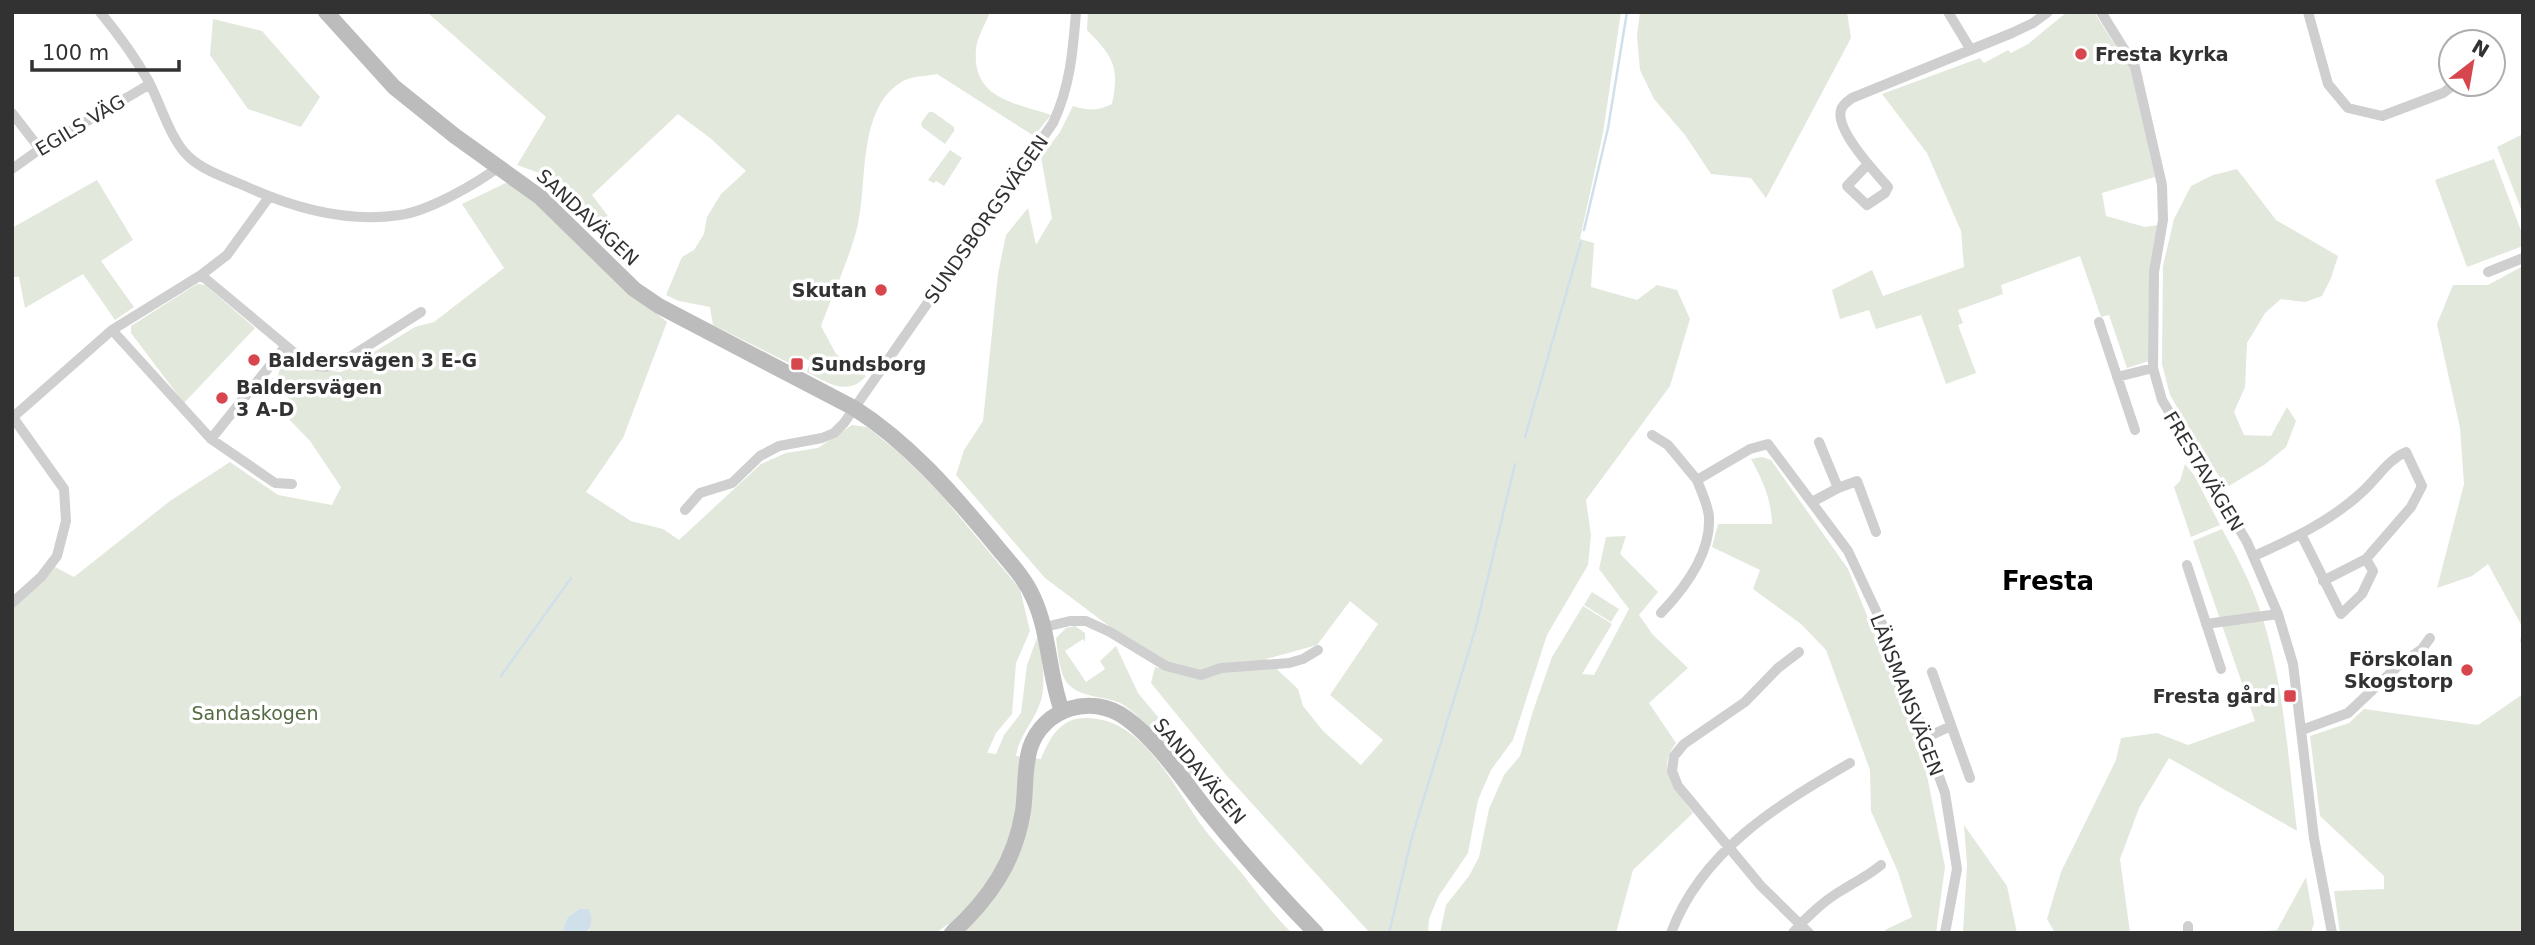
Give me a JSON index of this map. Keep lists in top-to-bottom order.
{
  "streets": {
    "street": [
      "EGILS VÄG",
      "SANDAVÄGEN",
      "SUNDSBORGSVÄGEN",
      "FRESTAVÄGEN",
      "LÄNSMANSVÄGEN"
    ]
  },
  "crossings": [
    ["SANDAVÄGEN", "SUNDSBORGSVÄGEN"]
  ],
  "districts": ["Fresta"],
  "parks": ["Sandaskogen"],
  "places": {
    "other": [
      "Fresta kyrka",
      "Skutan",
      "Baldersvägen 3 E-G",
      "Baldersvägen 3 A-D",
      "Förskolan Skogstorp"
    ],
    "transit": ["Sundsborg", "Fresta gård"]
  },
  "scale_bar": "100 m",
  "north": "top right"
}
